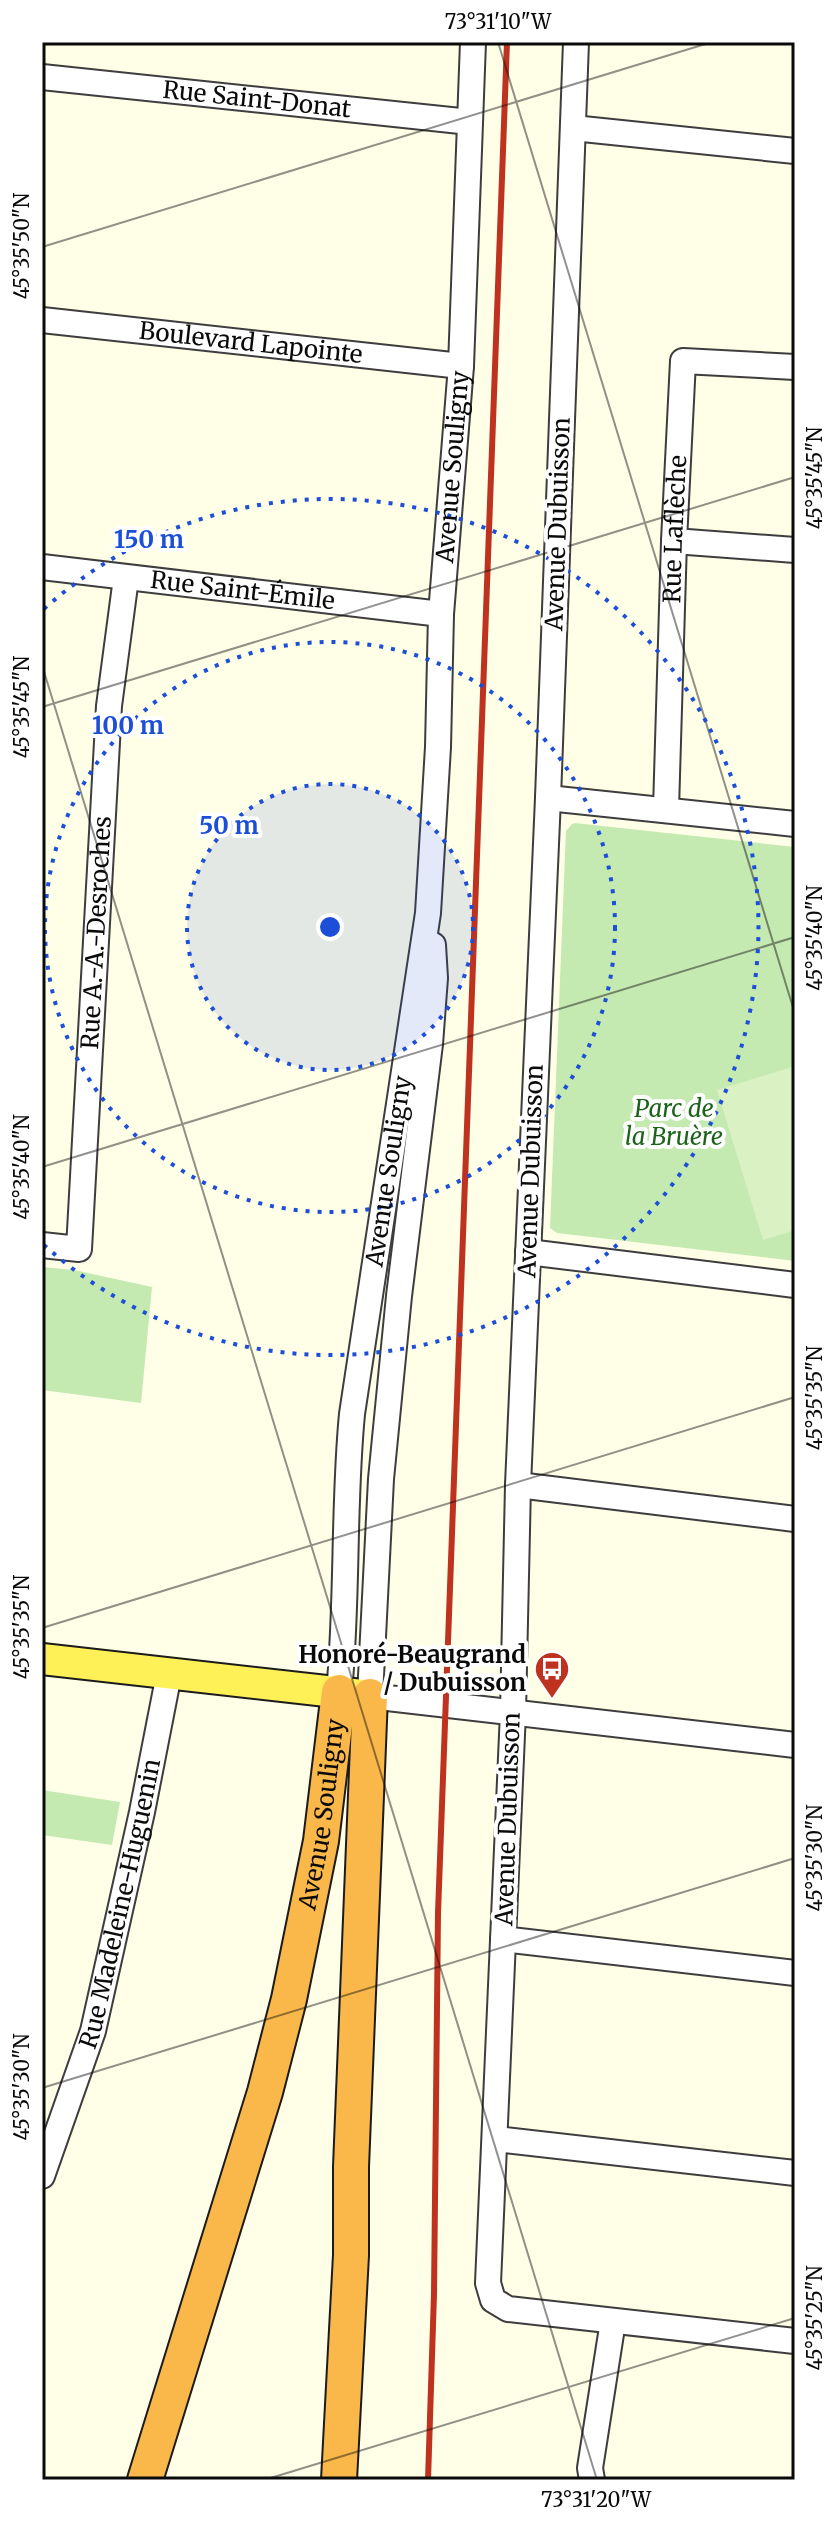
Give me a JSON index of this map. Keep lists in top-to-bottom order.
{
  "streets": {
    "highway": ["Avenue Souligny"],
    "street": [
      "Rue Saint-Donat",
      "Boulevard Lapointe",
      "Avenue Dubuisson",
      "Rue Laflèche",
      "Rue Saint-Émile",
      "Rue A.-A.-Desroches",
      "Rue Madeleine-Huguenin"
    ]
  },
  "crossings": [
    ["Rue Saint-Donat", "Avenue Souligny"],
    ["Boulevard Lapointe", "Avenue Souligny"],
    ["Avenue Souligny", "Rue Saint-Émile"],
    ["Rue Saint-Émile", "Rue A.-A.-Desroches"]
  ],
  "parks": ["Parc de la Bruère"],
  "places": {
    "bus stop": ["Honoré-Beaugrand / Dubuisson"]
  },
  "coordinates": [
    "73°31'10\"W",
    "45°35'50\"N",
    "45°35'45\"N",
    "45°35'40\"N",
    "45°35'35\"N",
    "45°35'30\"N",
    "45°35'25\"N",
    "73°31'20\"W"
  ],
  "rings": ["150 m", "100 m", "50 m"]
}
